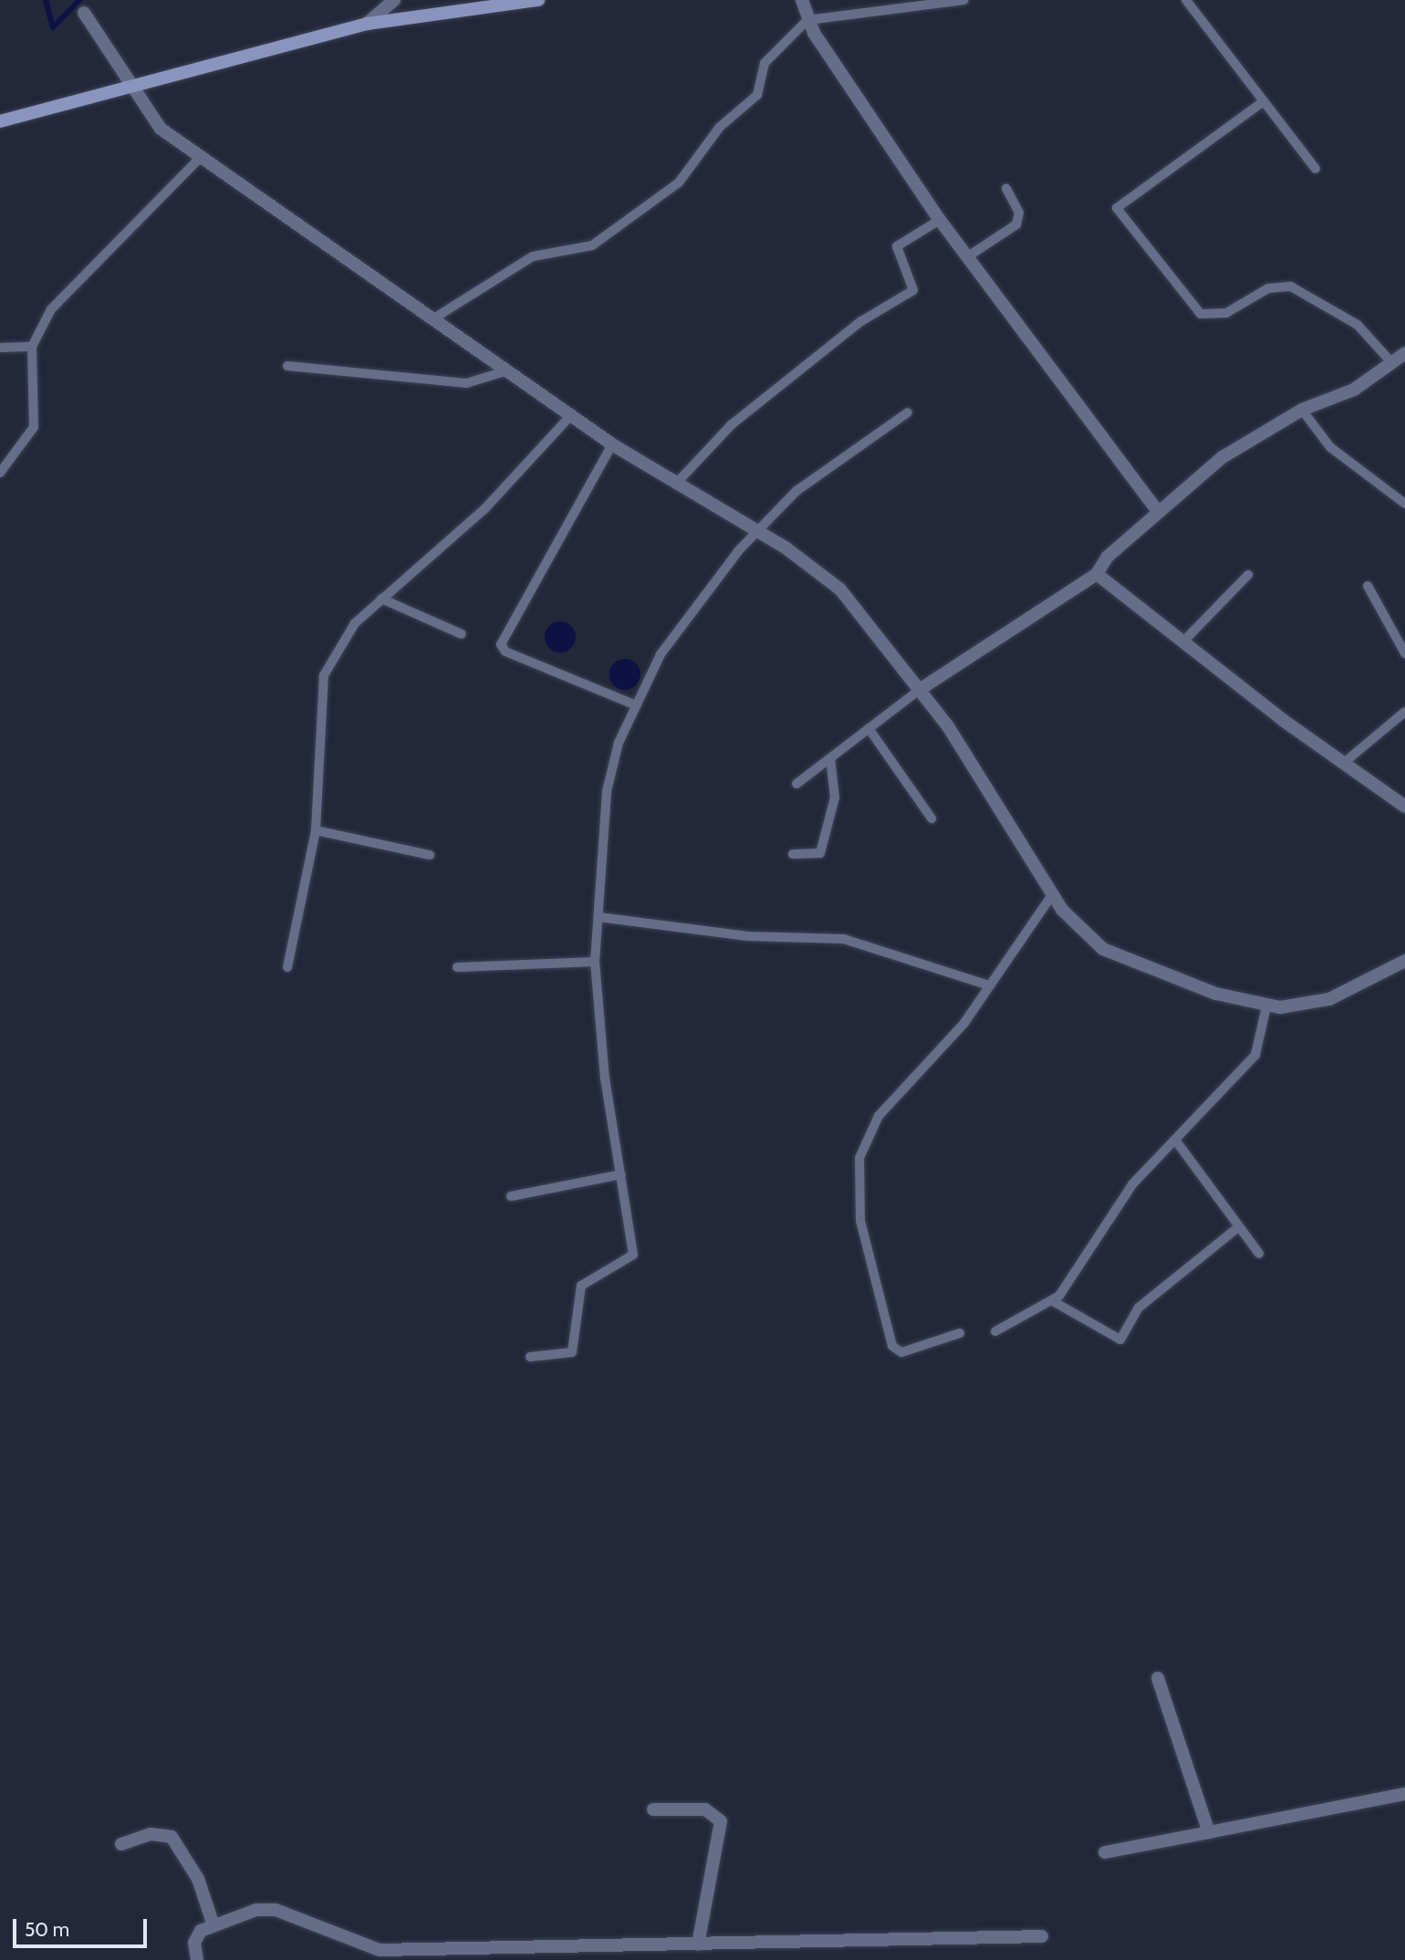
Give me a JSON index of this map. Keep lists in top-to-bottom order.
{
  "scale_bar": "50 m"
}
